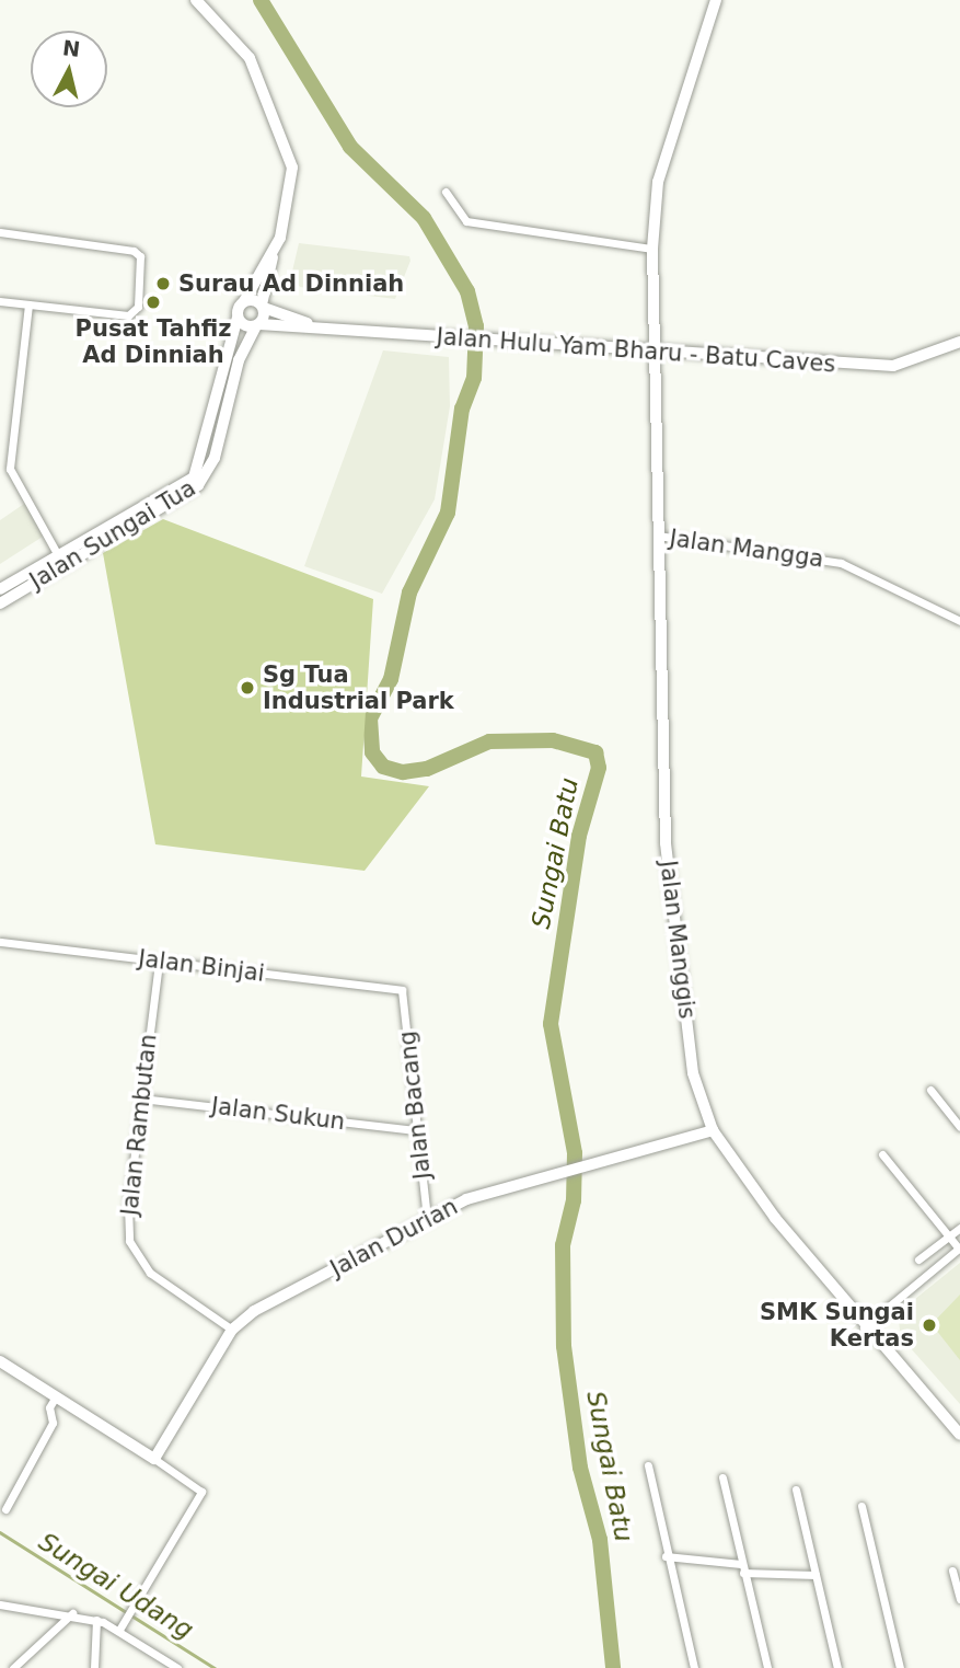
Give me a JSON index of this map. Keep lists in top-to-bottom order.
{
  "streets": {
    "main road": ["Jalan Hulu Yam Bharu - Batu Caves", "Jalan Sungai Tua"],
    "street": [
      "Jalan Mangga",
      "Jalan Manggis",
      "Jalan Binjai",
      "Jalan Bacang",
      "Jalan Sukun",
      "Jalan Rambutan",
      "Jalan Durian"
    ]
  },
  "crossings": [
    ["Jalan Hulu Yam Bharu - Batu Caves", "Jalan Sungai Tua"],
    ["Jalan Hulu Yam Bharu - Batu Caves", "Jalan Manggis"],
    ["Jalan Mangga", "Jalan Manggis"],
    ["Jalan Manggis", "Jalan Durian"],
    ["Jalan Binjai", "Jalan Bacang"],
    ["Jalan Binjai", "Jalan Rambutan"],
    ["Jalan Bacang", "Jalan Sukun"],
    ["Jalan Bacang", "Jalan Durian"],
    ["Jalan Sukun", "Jalan Rambutan"],
    ["Jalan Rambutan", "Jalan Durian"]
  ],
  "water": ["Sungai Batu", "Sungai Udang"],
  "places": [
    "Surau Ad Dinniah",
    "Pusat Tahfiz Ad Dinniah",
    "Sg Tua Industrial Park",
    "SMK Sungai Kertas"
  ],
  "north": "top"
}
